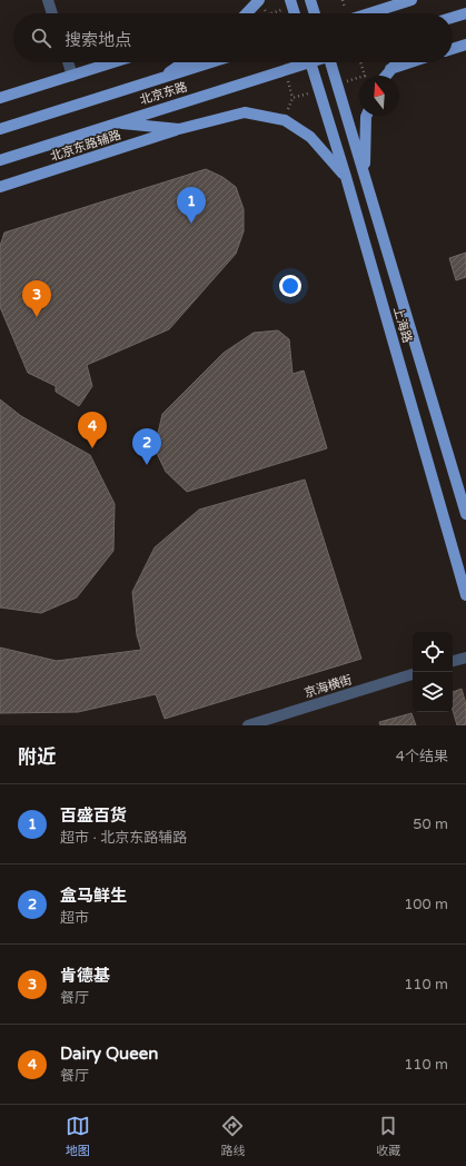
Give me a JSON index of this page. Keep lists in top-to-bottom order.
{
  "streets": {
    "main road": ["北京东路", "北京东路辅路", "上海路"],
    "street": ["京海横街"]
  },
  "crossings": [
    ["北京东路辅路", "上海路"]
  ],
  "north": "top",
  "page": {
    "search": "搜索地点",
    "pins": [
      "1",
      "3",
      "4",
      "2"
    ],
    "heading": ["附近", "4个结果"],
    "list": [
      {
        "mark": "1",
        "name": "百盛百货",
        "note": "超市 · 北京东路辅路",
        "value": "50 m"
      },
      {
        "mark": "2",
        "name": "盒马鲜生",
        "note": "超市",
        "value": "100 m"
      },
      {
        "mark": "3",
        "name": "肯德基",
        "note": "餐厅",
        "value": "110 m"
      },
      {
        "mark": "4",
        "name": "Dairy Queen",
        "note": "餐厅",
        "value": "110 m"
      }
    ],
    "nav": ["地图", "路线", "收藏"]
  }
}
